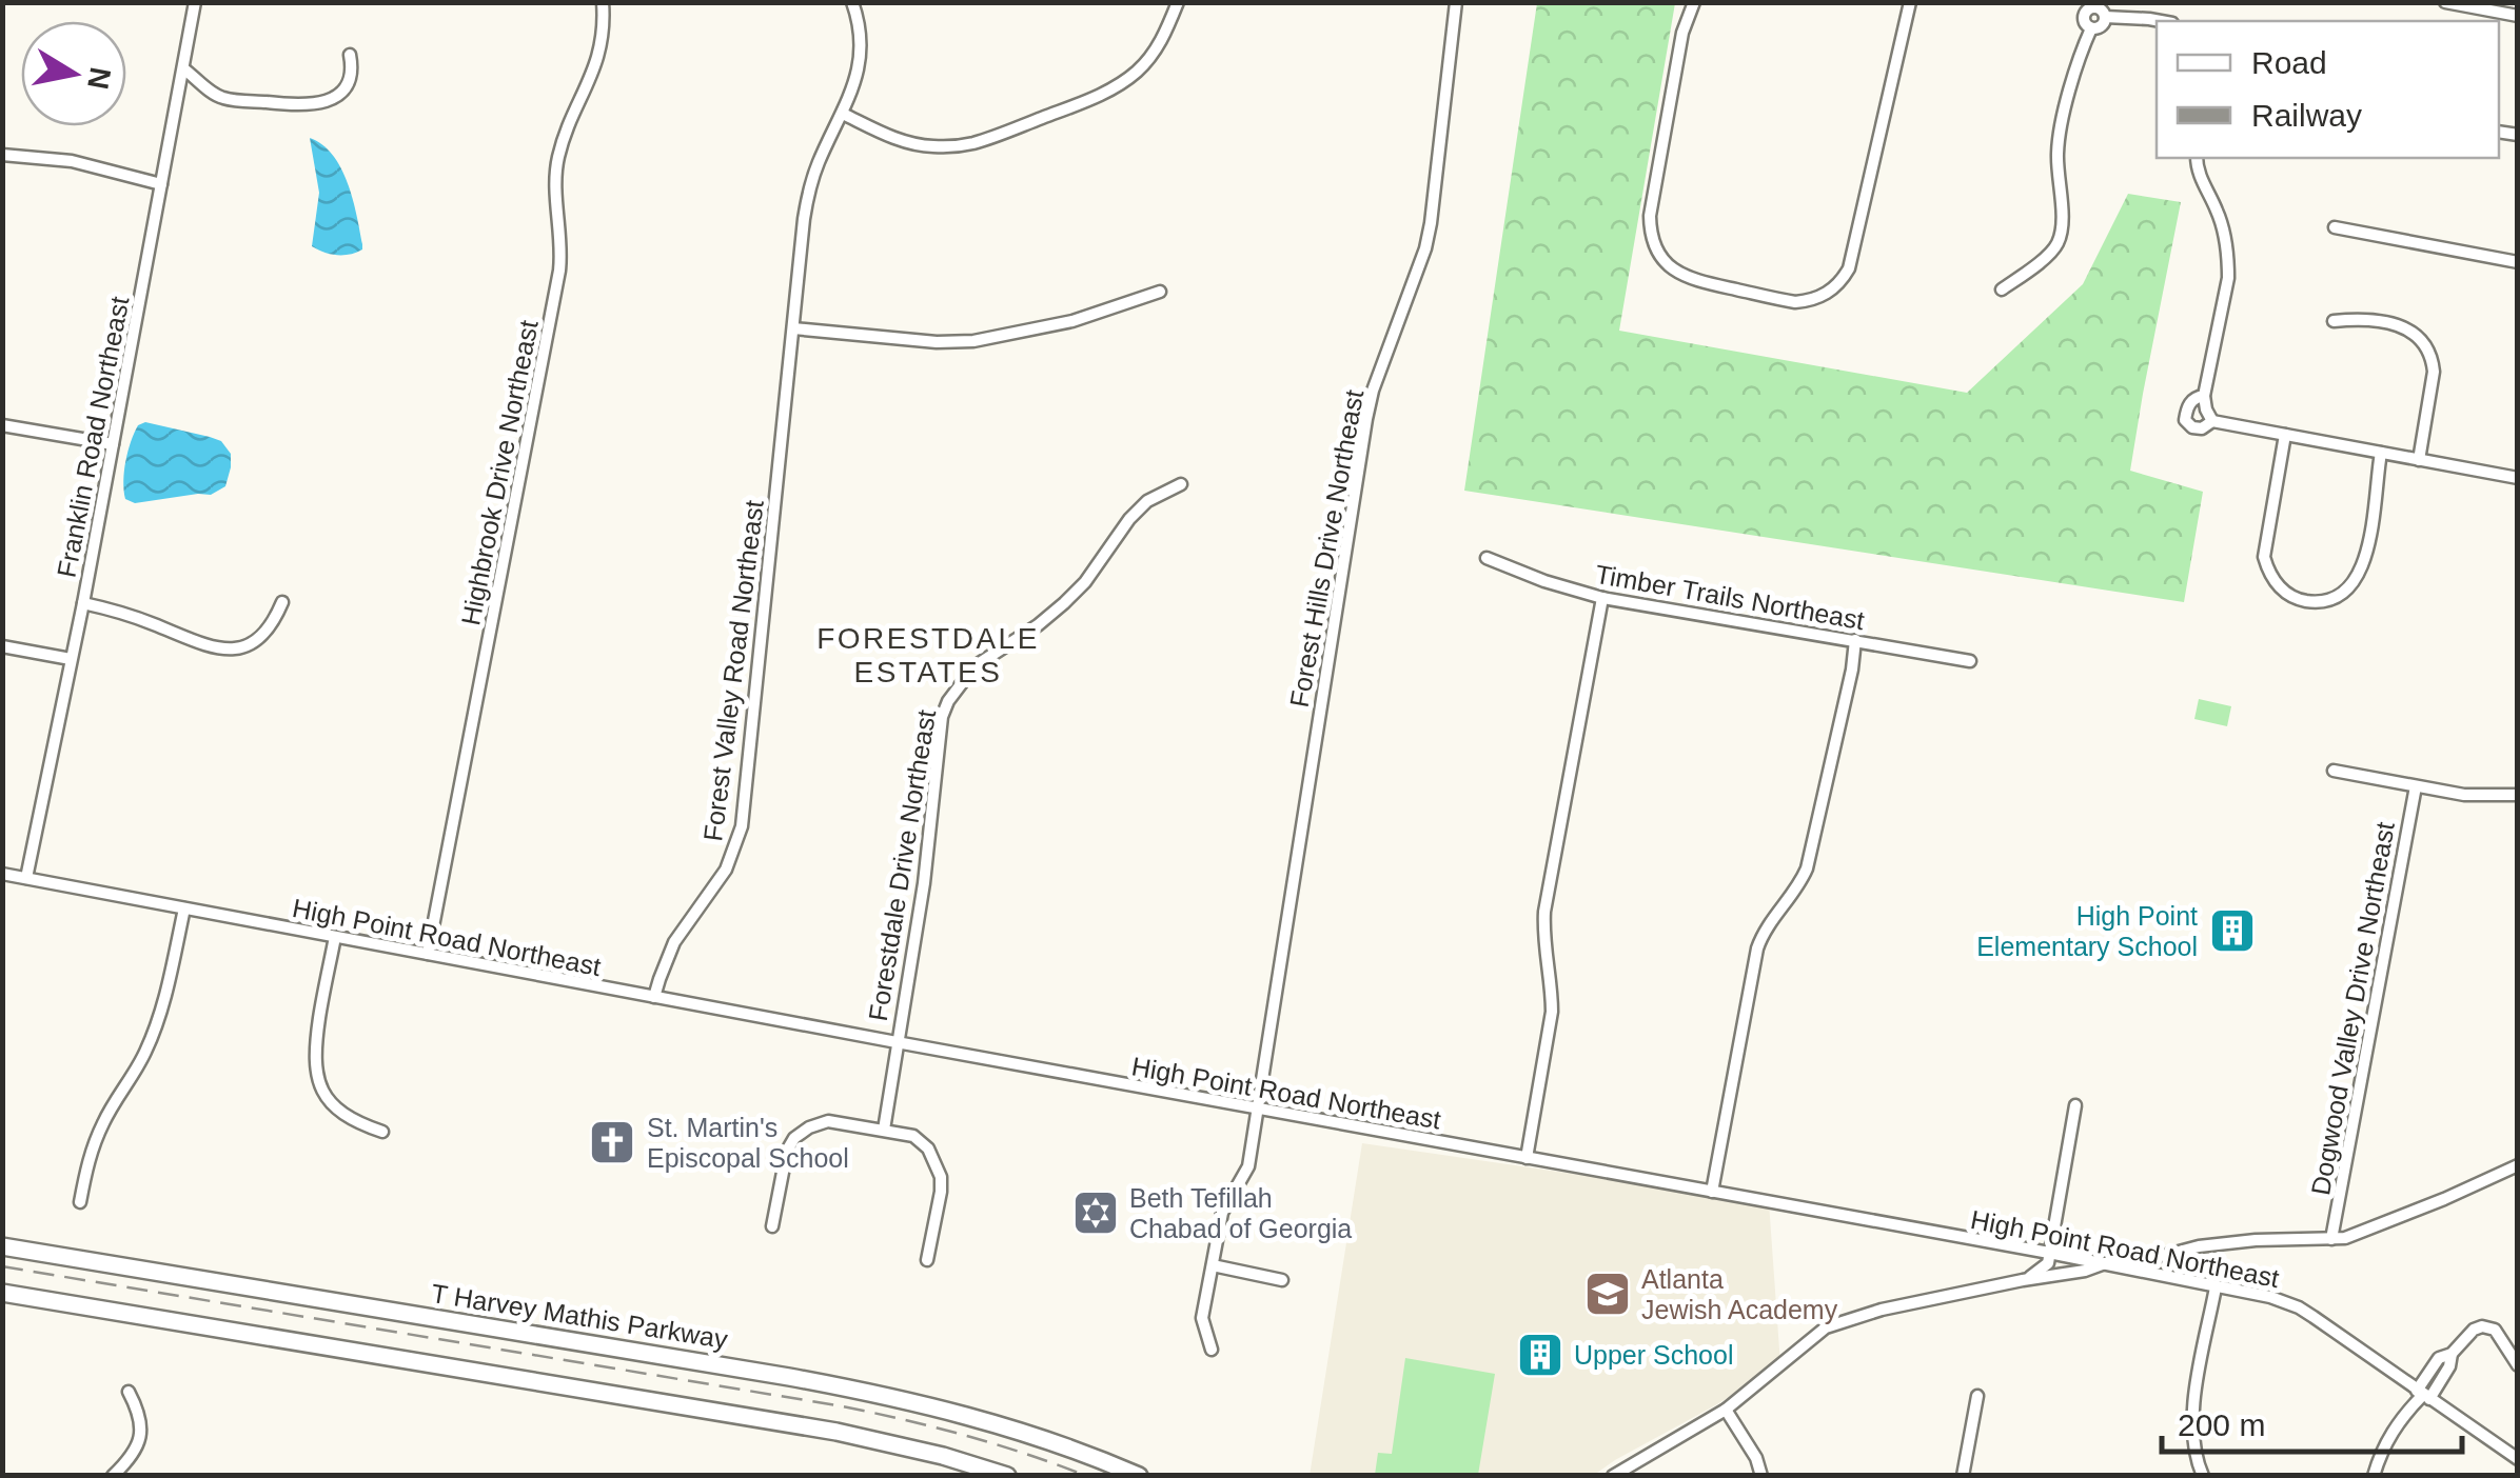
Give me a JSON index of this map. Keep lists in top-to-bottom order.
{
  "streets": {
    "highway": ["T Harvey Mathis Parkway"],
    "street": [
      "Franklin Road Northeast",
      "Highbrook Drive Northeast",
      "Forest Hills Drive Northeast",
      "Timber Trails Northeast",
      "Forest Valley Road Northeast",
      "Forestdale Drive Northeast",
      "High Point Road Northeast",
      "Dogwood Valley Drive Northeast"
    ]
  },
  "crossings": [
    ["Franklin Road Northeast", "High Point Road Northeast"],
    ["Highbrook Drive Northeast", "High Point Road Northeast"],
    ["Forest Hills Drive Northeast", "High Point Road Northeast"],
    ["Forest Valley Road Northeast", "High Point Road Northeast"],
    ["Forestdale Drive Northeast", "High Point Road Northeast"]
  ],
  "districts": ["FORESTDALE ESTATES"],
  "places": {
    "building": ["High Point Elementary School", "Upper School"],
    "church": ["St. Martin's Episcopal School"],
    "synagogue": ["Beth Tefillah Chabad of Georgia"],
    "school or university": ["Atlanta Jewish Academy"]
  },
  "legend": ["Road", "Railway"],
  "scale_bar": "200 m",
  "north": "right"
}
